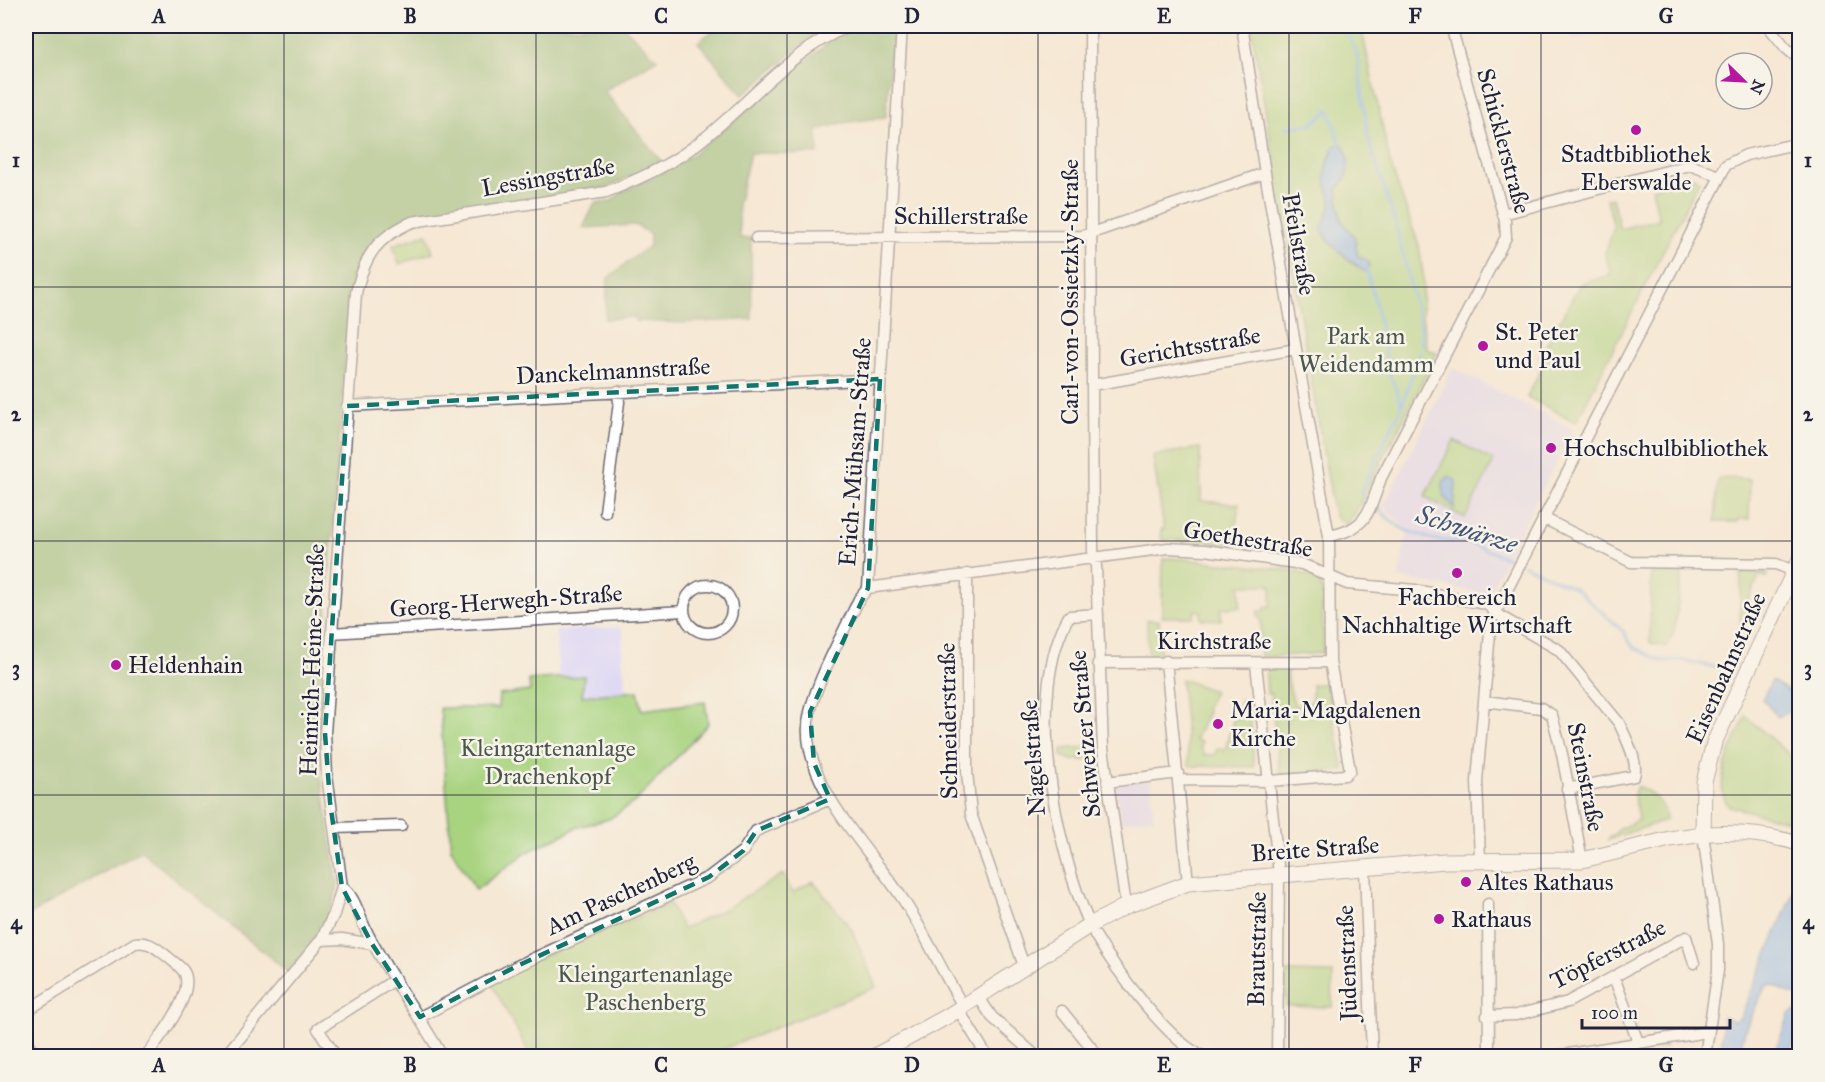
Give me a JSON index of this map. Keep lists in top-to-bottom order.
{
  "streets": {
    "main road": ["Eisenbahnstraße", "Breite Straße"],
    "street": [
      "Schicklerstraße",
      "Lessingstraße",
      "Schillerstraße",
      "Pfeilstraße",
      "Carl-von-Ossietzky-Straße",
      "Gerichtsstraße",
      "Danckelmannstraße",
      "Erich-Mühsam-Straße",
      "Goethestraße",
      "Georg-Herwegh-Straße",
      "Kirchstraße",
      "Heinrich-Heine-Straße",
      "Schneiderstraße",
      "Schweizer Straße",
      "Nagelstraße",
      "Steinstraße",
      "Am Paschenberg",
      "Brautstraße",
      "Töpferstraße",
      "Jüdenstraße"
    ]
  },
  "crossings": [
    ["Schicklerstraße", "Pfeilstraße"],
    ["Lessingstraße", "Danckelmannstraße"],
    ["Lessingstraße", "Heinrich-Heine-Straße"],
    ["Schillerstraße", "Pfeilstraße"],
    ["Schillerstraße", "Carl-von-Ossietzky-Straße"],
    ["Schillerstraße", "Erich-Mühsam-Straße"],
    ["Pfeilstraße", "Gerichtsstraße"],
    ["Pfeilstraße", "Goethestraße"],
    ["Pfeilstraße", "Kirchstraße"],
    ["Pfeilstraße", "Brautstraße"],
    ["Carl-von-Ossietzky-Straße", "Gerichtsstraße"],
    ["Carl-von-Ossietzky-Straße", "Goethestraße"],
    ["Carl-von-Ossietzky-Straße", "Schweizer Straße"],
    ["Danckelmannstraße", "Erich-Mühsam-Straße"],
    ["Danckelmannstraße", "Heinrich-Heine-Straße"],
    ["Erich-Mühsam-Straße", "Goethestraße"],
    ["Erich-Mühsam-Straße", "Breite Straße"],
    ["Erich-Mühsam-Straße", "Am Paschenberg"],
    ["Goethestraße", "Schneiderstraße"],
    ["Goethestraße", "Schweizer Straße"],
    ["Goethestraße", "Steinstraße"],
    ["Georg-Herwegh-Straße", "Heinrich-Heine-Straße"],
    ["Kirchstraße", "Schweizer Straße"],
    ["Kirchstraße", "Brautstraße"],
    ["Eisenbahnstraße", "Breite Straße"],
    ["Schneiderstraße", "Breite Straße"],
    ["Schweizer Straße", "Nagelstraße"],
    ["Schweizer Straße", "Breite Straße"],
    ["Nagelstraße", "Breite Straße"],
    ["Steinstraße", "Breite Straße"],
    ["Breite Straße", "Brautstraße"],
    ["Breite Straße", "Jüdenstraße"]
  ],
  "water": ["Schwärze"],
  "parks": ["Park am Weidendamm", "Kleingartenanlage Drachenkopf", "Kleingartenanlage Paschenberg"],
  "places": [
    "Stadtbibliothek Eberswalde",
    "St. Peter und Paul",
    "Hochschulbibliothek",
    "Fachbereich Nachhaltige Wirtschaft",
    "Heldenhain",
    "Maria-Magdalenen Kirche",
    "Altes Rathaus",
    "Rathaus"
  ],
  "scale_bar": "100 m",
  "north": "bottom right",
  "grid": {
    "columns": [
      "A",
      "B",
      "C",
      "D",
      "E",
      "F",
      "G"
    ],
    "rows": [
      "1",
      "2",
      "3",
      "4"
    ]
  }
}
